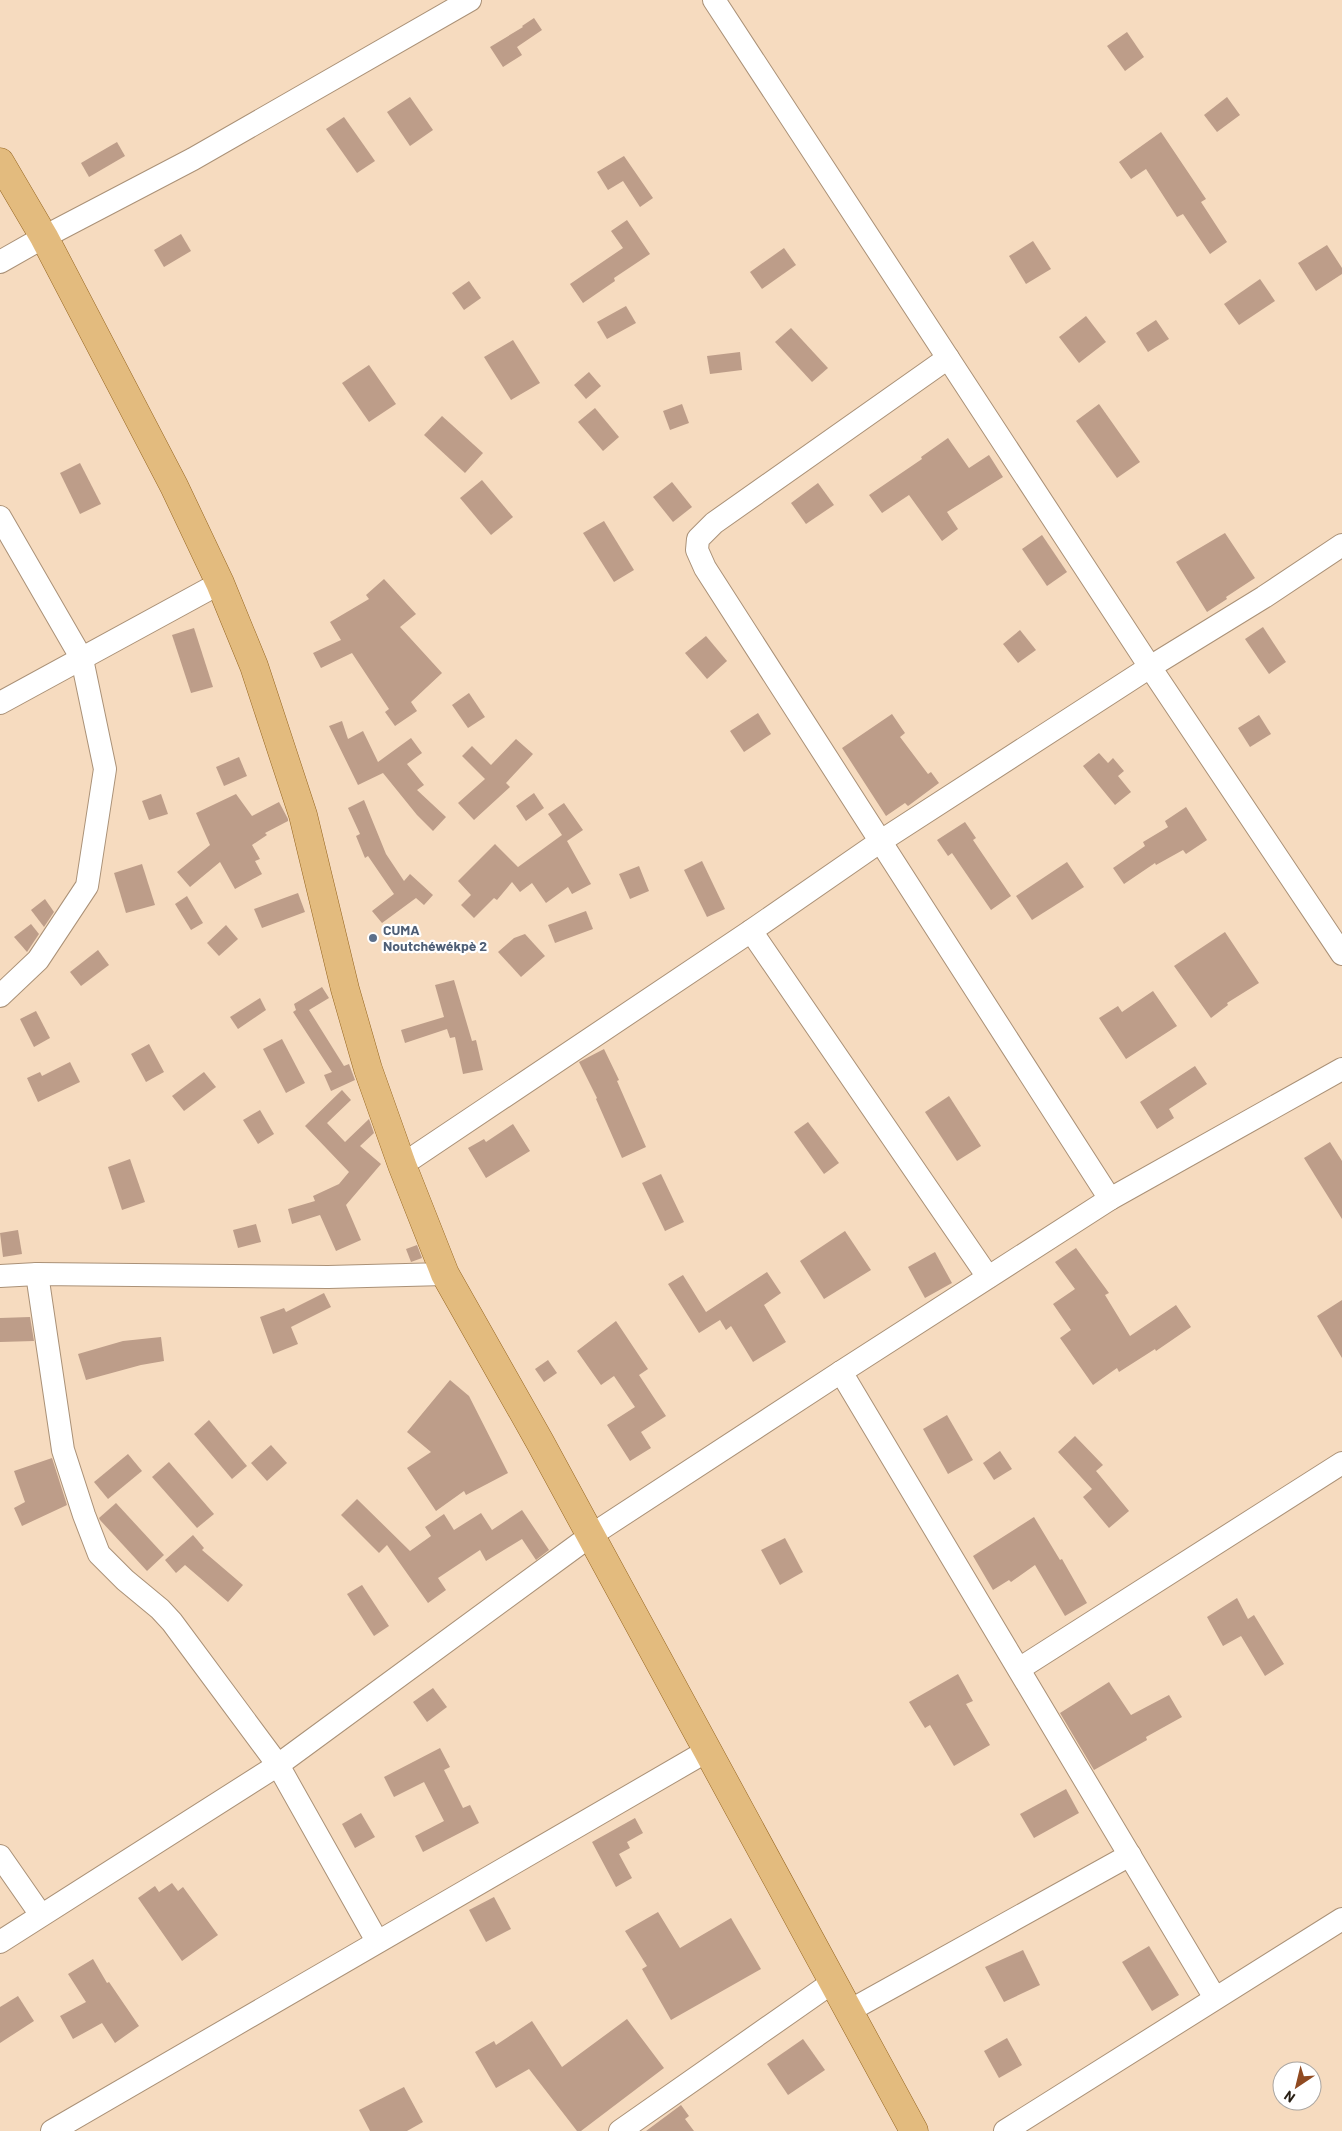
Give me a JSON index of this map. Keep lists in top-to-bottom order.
{
  "places": ["CUMA Noutchéwékpè 2"],
  "north": "bottom left"
}
